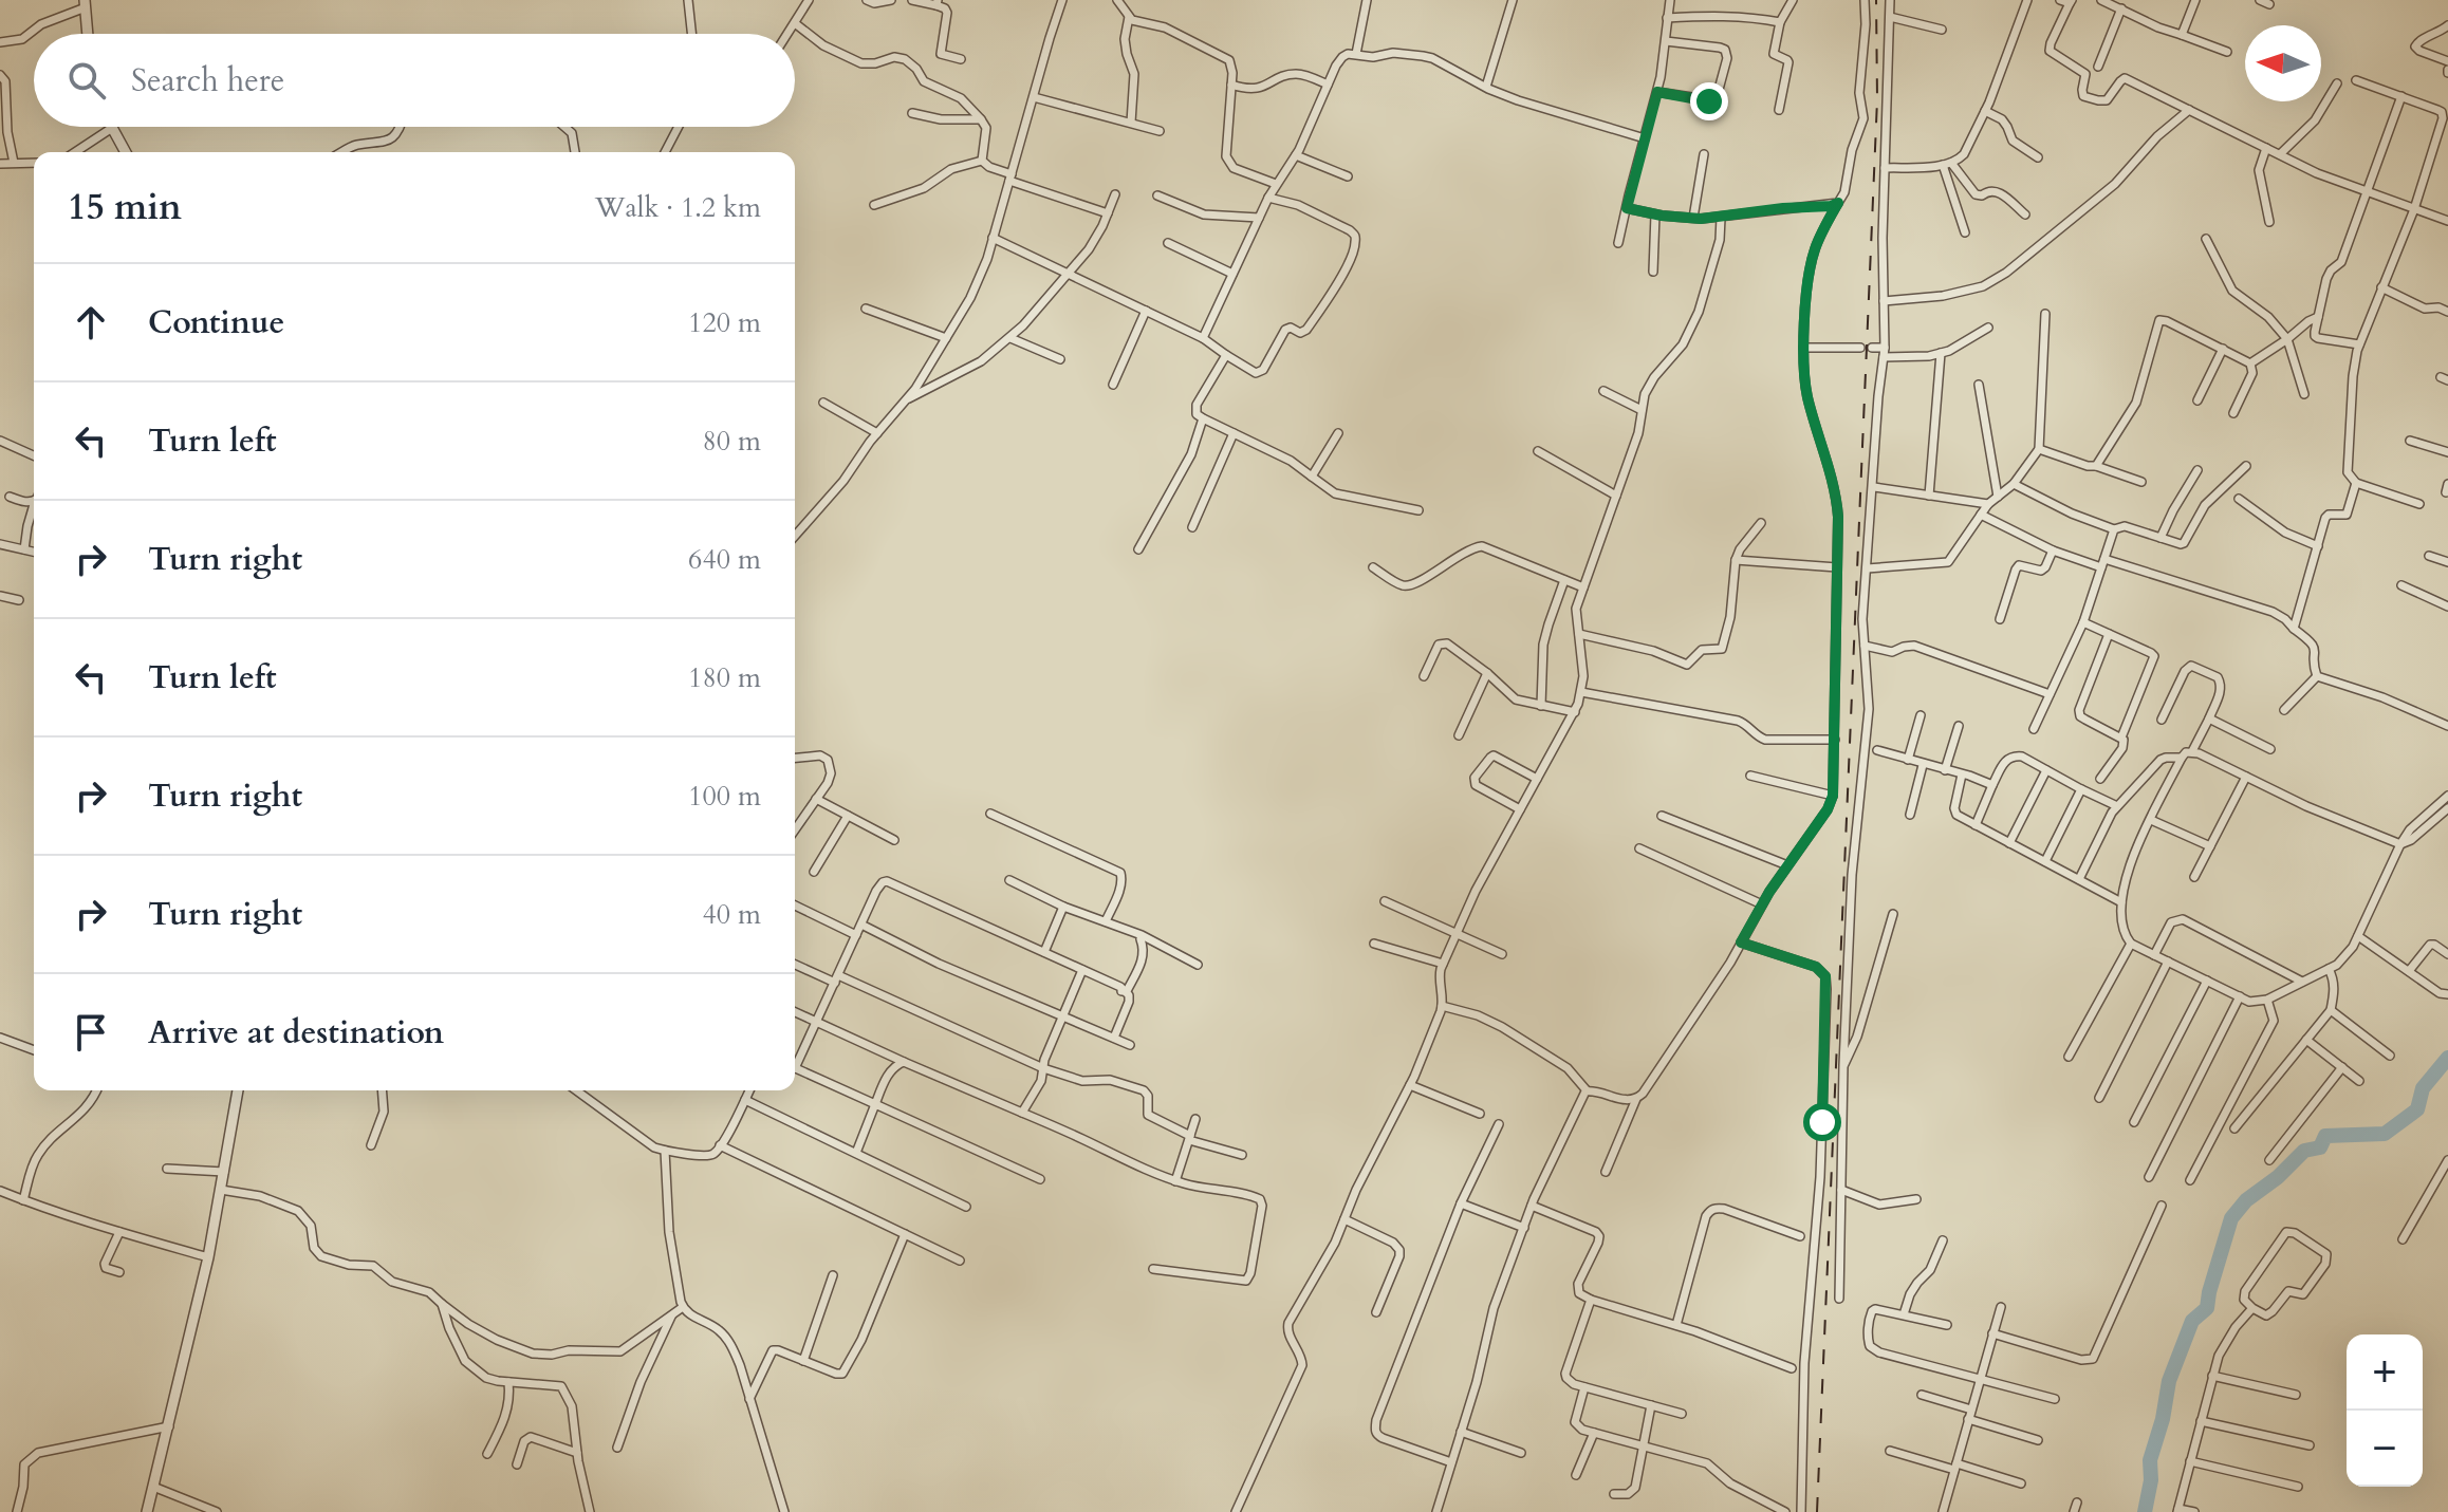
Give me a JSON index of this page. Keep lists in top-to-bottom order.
{
  "north": "left",
  "page": {
    "search": "Search here",
    "heading": ["15 min", "Walk · 1.2 km"],
    "list": [
      ["Continue", "120 m"],
      ["Turn left", "80 m"],
      ["Turn right", "640 m"],
      ["Turn left", "180 m"],
      ["Turn right", "100 m"],
      ["Turn right", "40 m"],
      "Arrive at destination"
    ],
    "map_buttons": ["+", "−"]
  }
}
